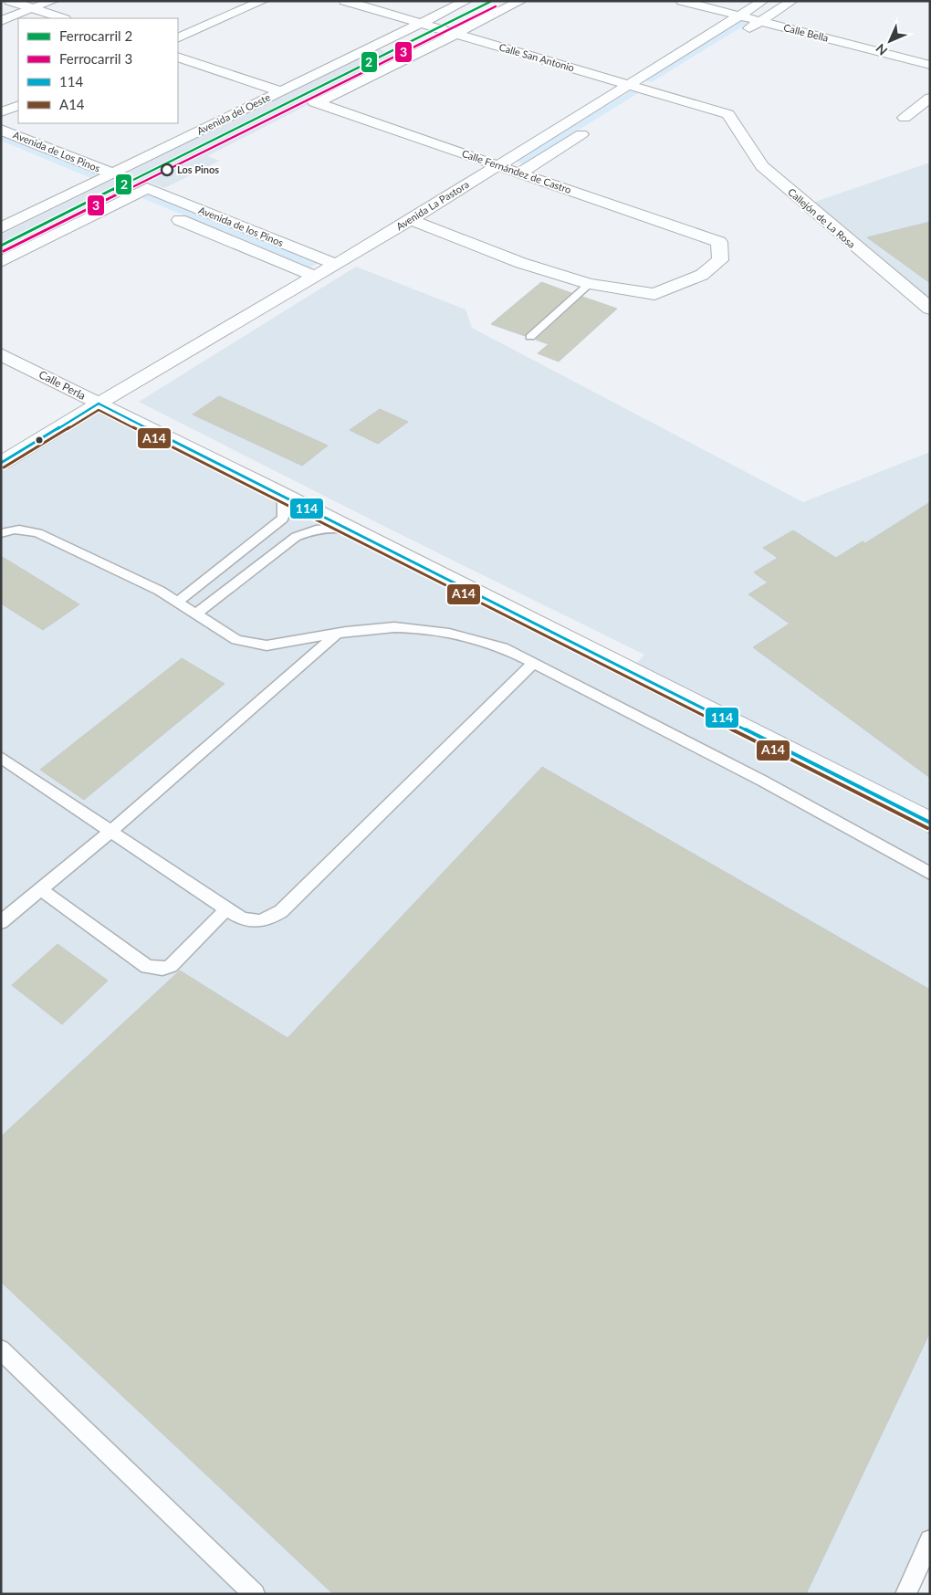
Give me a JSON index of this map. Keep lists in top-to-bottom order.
{
  "streets": {
    "street": [
      "Calle Bella",
      "Calle San Antonio",
      "Avenida del Oeste",
      "Avenida de Los Pinos",
      "Calle Fernández de Castro",
      "Avenida La Pastora",
      "Callejón de La Rosa",
      "Avenida de los Pinos",
      "Calle Perla"
    ]
  },
  "crossings": [
    ["Calle Bella", "Avenida La Pastora"],
    ["Calle San Antonio", "Avenida del Oeste"],
    ["Calle San Antonio", "Calle Fernández de Castro"],
    ["Calle San Antonio", "Avenida La Pastora"],
    ["Calle San Antonio", "Callejón de La Rosa"],
    ["Avenida del Oeste", "Avenida de Los Pinos"],
    ["Calle Fernández de Castro", "Avenida La Pastora"],
    ["Avenida La Pastora", "Avenida de los Pinos"],
    ["Avenida La Pastora", "Calle Perla"]
  ],
  "places": ["Los Pinos"],
  "lines": [
    "rail line 2",
    "rail line 3",
    "transit line 114",
    "transit line A14"
  ],
  "legend": [
    "Ferrocarril 2",
    "Ferrocarril 3",
    "114",
    "A14"
  ],
  "north": "bottom left"
}
